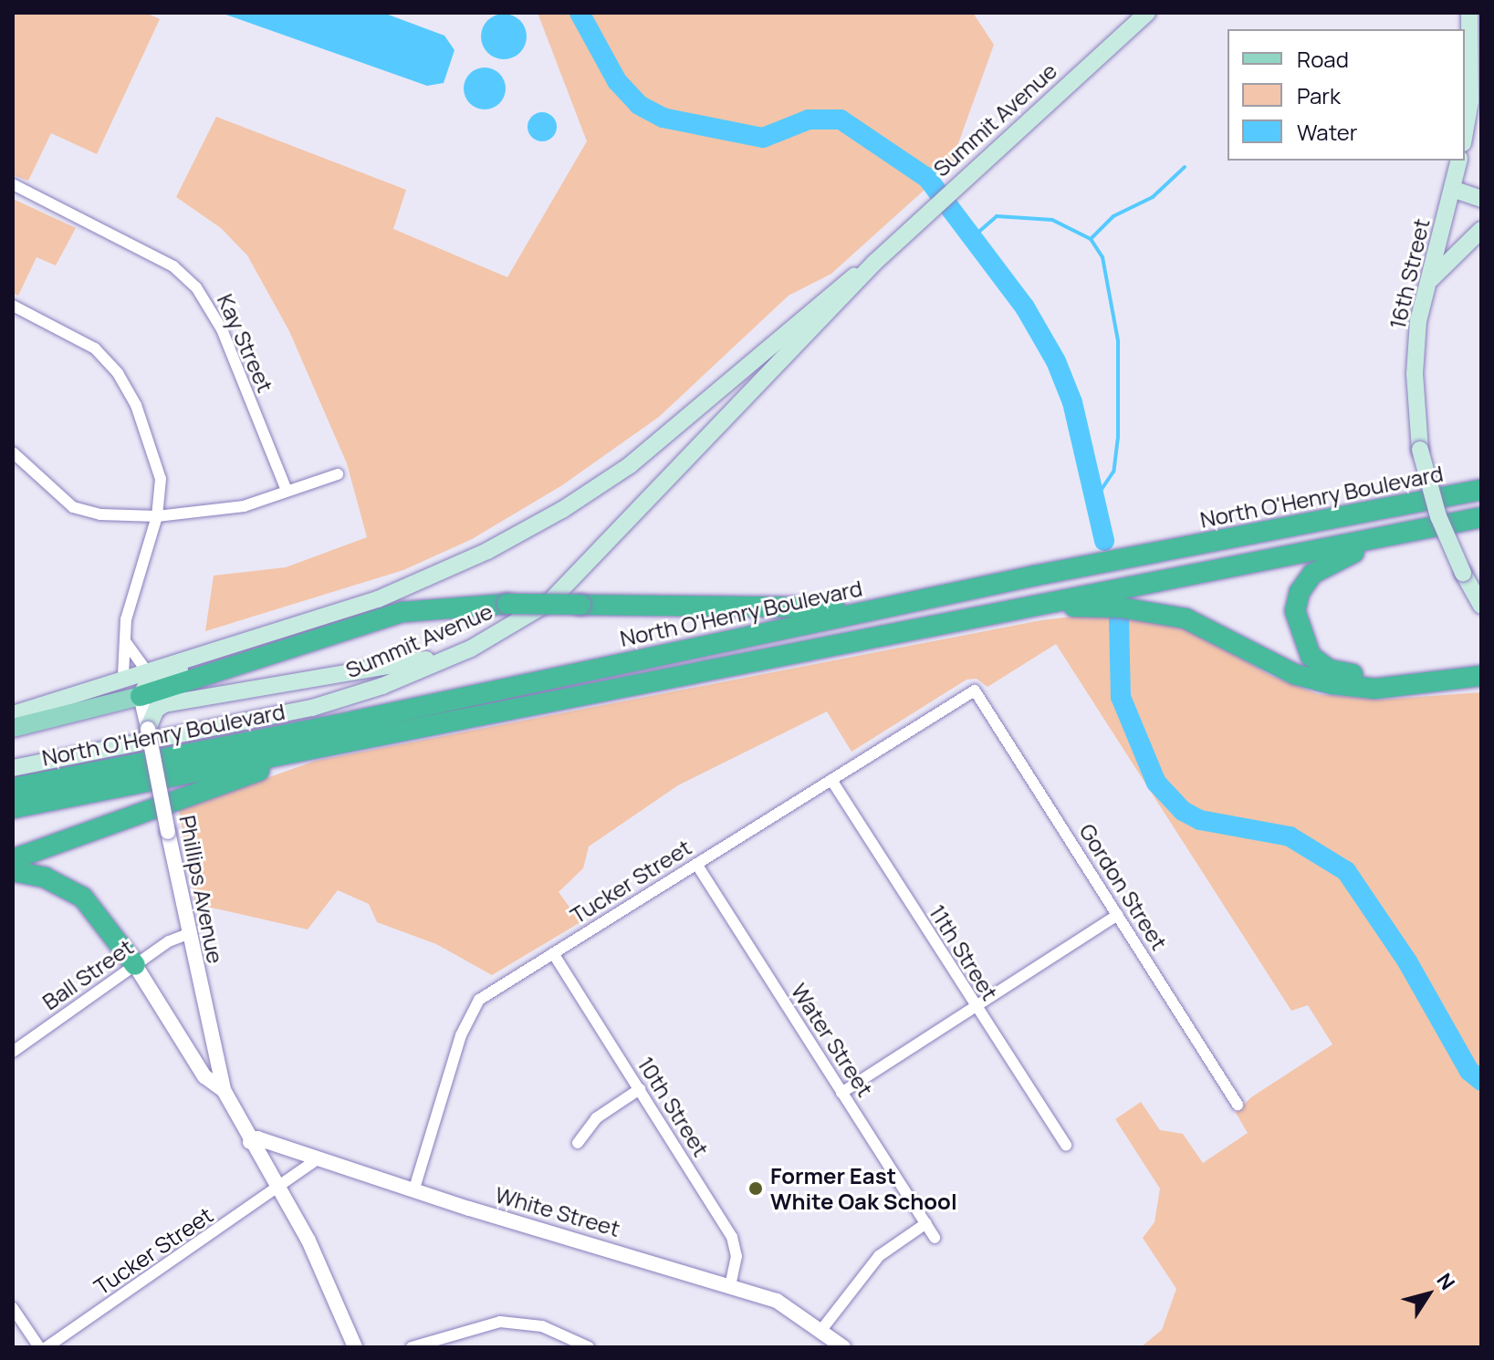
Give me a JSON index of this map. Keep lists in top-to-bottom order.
{
  "streets": {
    "highway": ["North O'Henry Boulevard"],
    "main road": ["Summit Avenue", "16th Street"],
    "street": [
      "Kay Street",
      "Tucker Street",
      "Gordon Street",
      "Phillips Avenue",
      "11th Street",
      "Ball Street",
      "Water Street",
      "10th Street",
      "White Street"
    ]
  },
  "crossings": [
    ["Tucker Street", "Gordon Street"],
    ["Tucker Street", "Phillips Avenue"],
    ["Tucker Street", "11th Street"],
    ["Tucker Street", "Water Street"],
    ["Tucker Street", "10th Street"],
    ["Tucker Street", "White Street"],
    ["Phillips Avenue", "Ball Street"],
    ["Phillips Avenue", "White Street"],
    ["10th Street", "White Street"]
  ],
  "places": ["Former East White Oak School"],
  "legend": ["Road", "Park", "Water"],
  "north": "top right"
}
